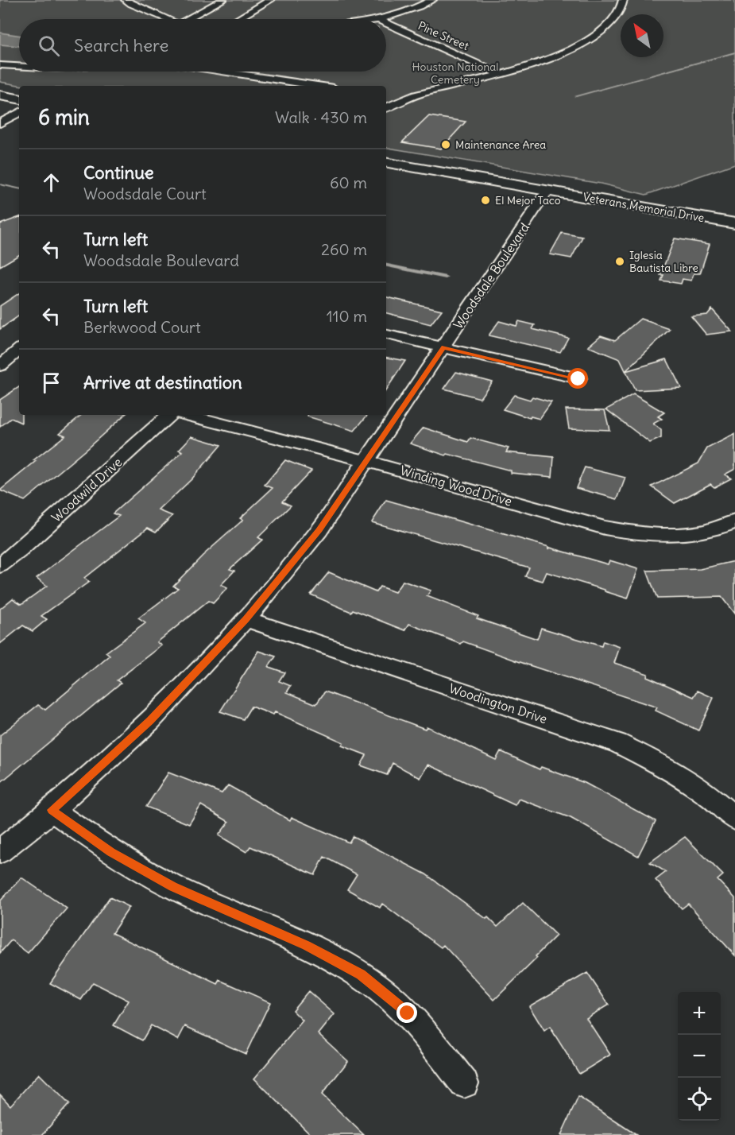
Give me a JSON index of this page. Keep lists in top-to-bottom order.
{
  "streets": {
    "main road": ["Veterans Memorial Drive"],
    "street": [
      "Pine Street",
      "Woodsdale Boulevard",
      "Winding Wood Drive",
      "Woodwild Drive",
      "Woodington Drive"
    ]
  },
  "crossings": [
    ["Veterans Memorial Drive", "Woodsdale Boulevard"],
    ["Woodsdale Boulevard", "Winding Wood Drive"],
    ["Woodsdale Boulevard", "Woodington Drive"]
  ],
  "parks": ["Houston National Cemetery"],
  "places": ["Maintenance Area", "El Mejor Taco", "Iglesia Bautista Libre"],
  "north": "top left",
  "page": {
    "search": "Search here",
    "heading": ["6 min", "Walk · 430 m"],
    "list": [
      ["Continue", "Woodsdale Court", "60 m"],
      ["Turn left", "Woodsdale Boulevard", "260 m"],
      ["Turn left", "Berkwood Court", "110 m"],
      "Arrive at destination"
    ],
    "map_buttons": ["+", "−"]
  }
}
